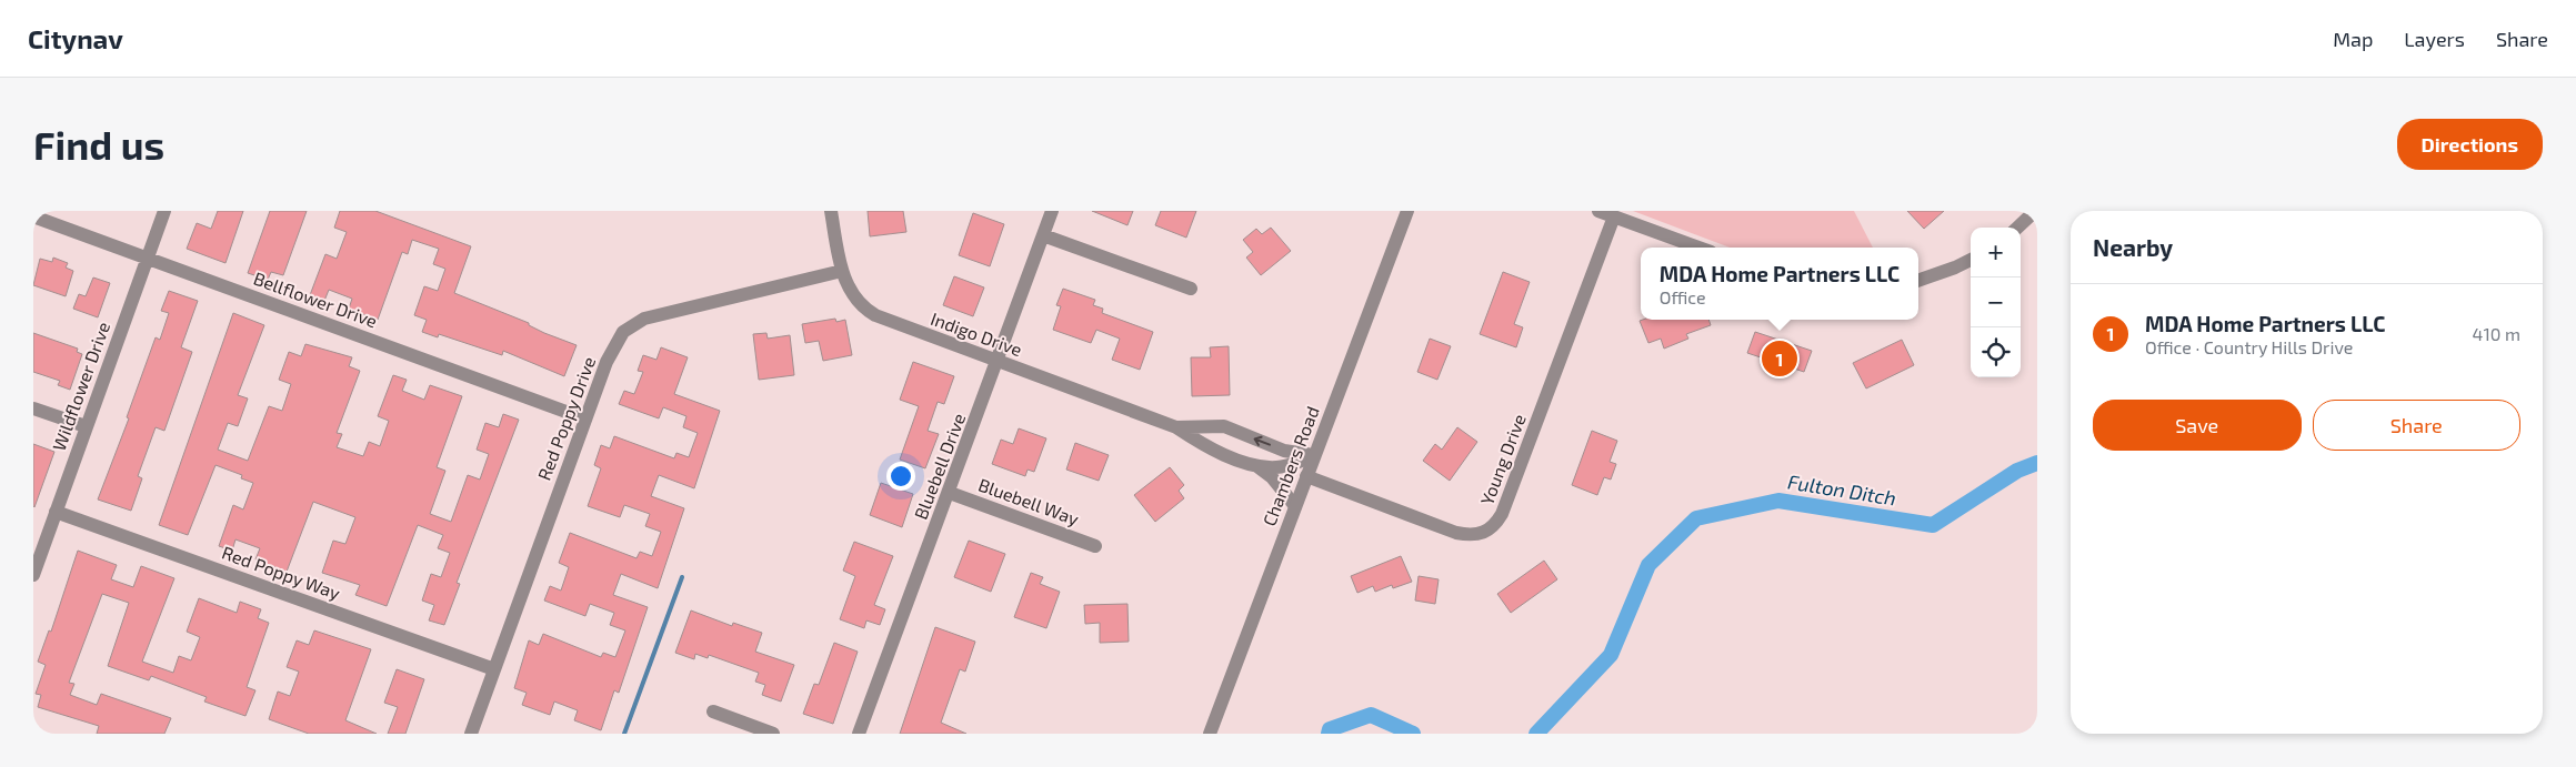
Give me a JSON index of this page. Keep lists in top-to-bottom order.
{
  "streets": {
    "street": [
      "Bellflower Drive",
      "Indigo Drive",
      "Wildflower Drive",
      "Red Poppy Drive",
      "Young Drive",
      "Bluebell Drive",
      "Chambers Road",
      "Bluebell Way",
      "Red Poppy Way"
    ]
  },
  "crossings": [
    ["Bellflower Drive", "Wildflower Drive"],
    ["Bellflower Drive", "Red Poppy Drive"],
    ["Indigo Drive", "Red Poppy Drive"],
    ["Indigo Drive", "Bluebell Drive"],
    ["Indigo Drive", "Chambers Road"],
    ["Wildflower Drive", "Red Poppy Way"],
    ["Red Poppy Drive", "Red Poppy Way"],
    ["Young Drive", "Chambers Road"],
    ["Bluebell Drive", "Bluebell Way"]
  ],
  "water": ["Fulton Ditch"],
  "page": {
    "header": "Citynav",
    "nav": ["Map", "Layers", "Share"],
    "buttons": [
      "Directions",
      ["Save", "Share"]
    ],
    "title": "Find us",
    "heading": "Nearby",
    "map_buttons": ["+", "−"],
    "popup": ["MDA Home Partners LLC", "Office"],
    "list": [
      {
        "mark": "1",
        "name": "MDA Home Partners LLC",
        "note": "Office · Country Hills Drive",
        "value": "410 m"
      }
    ],
    "pins": "1"
  }
}
